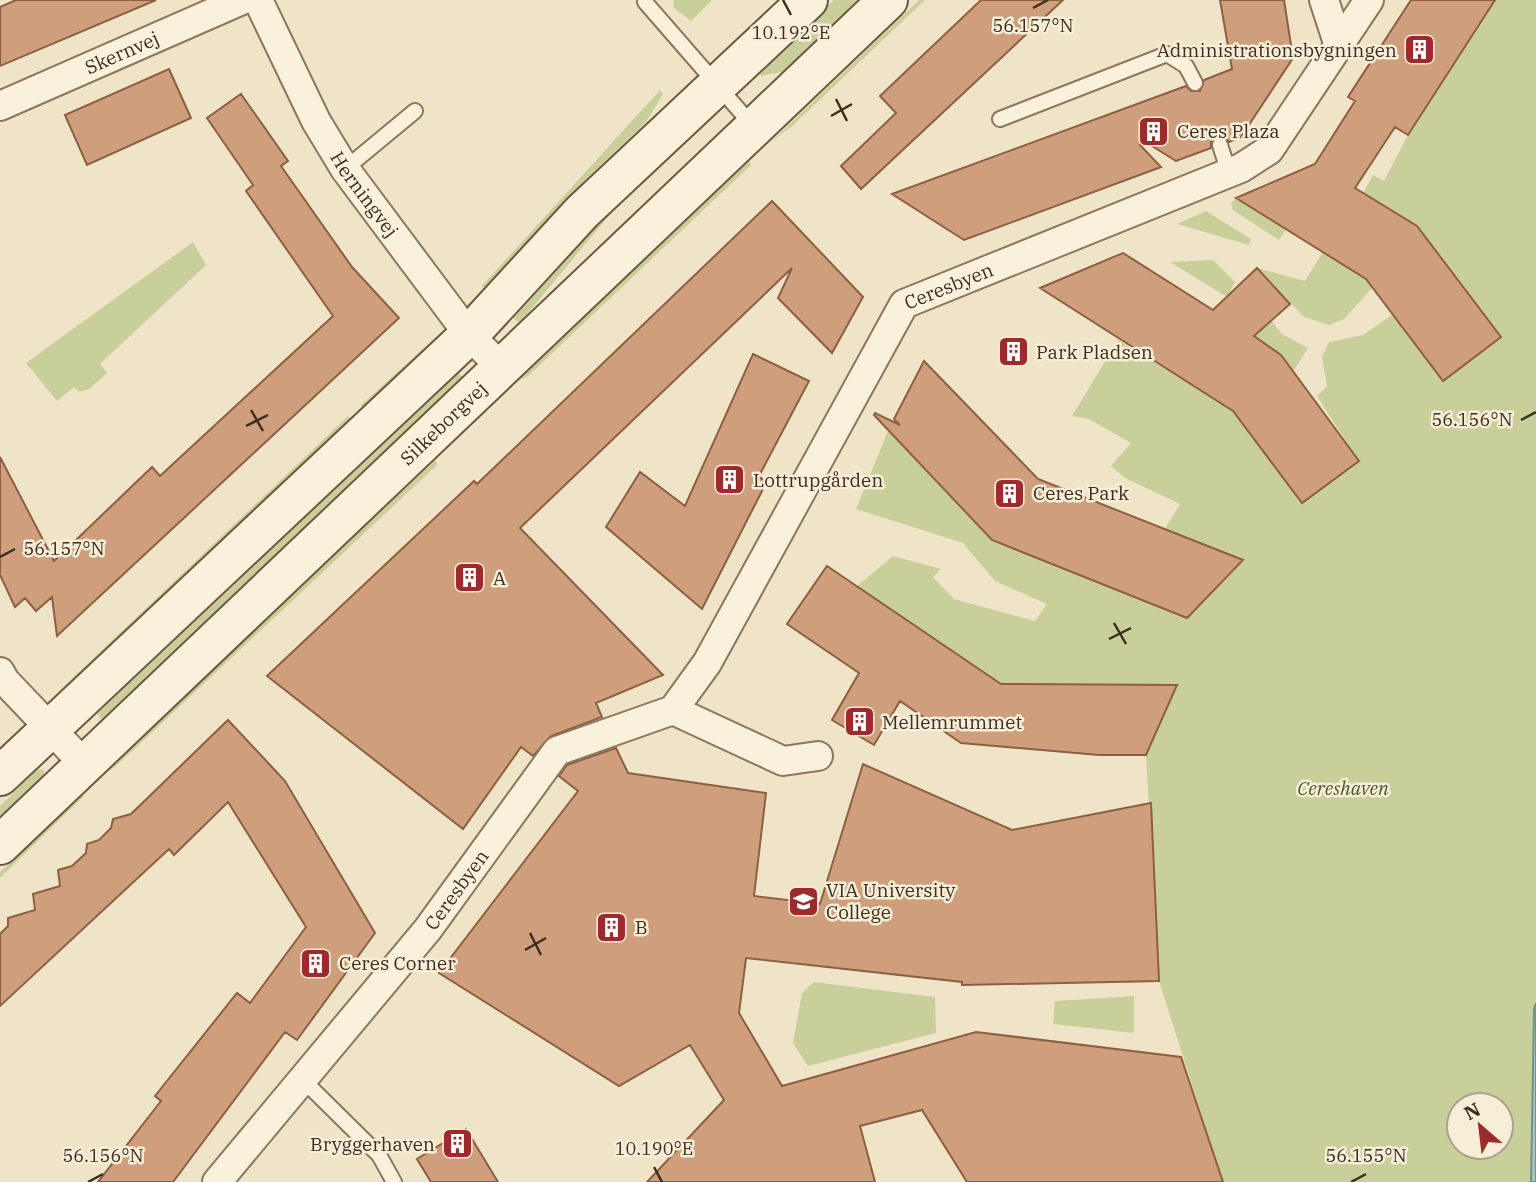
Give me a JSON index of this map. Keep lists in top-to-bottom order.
{
  "streets": {
    "street": [
      "Skernvej",
      "Herningvej",
      "Ceresbyen",
      "Silkeborgvej"
    ]
  },
  "crossings": [
    ["Herningvej", "Silkeborgvej"]
  ],
  "parks": ["Cereshaven"],
  "places": {
    "building": [
      "Administrationsbygningen",
      "Ceres Plaza",
      "Park Pladsen",
      "Lottrupgården",
      "Ceres Park",
      "A",
      "Mellemrummet",
      "B",
      "Ceres Corner",
      "Bryggerhaven"
    ],
    "school or university": ["VIA University College"]
  },
  "north": "top left",
  "coordinates": [
    "56.157°N",
    "10.192°E",
    "56.156°N",
    "10.190°E",
    "56.155°N"
  ]
}
